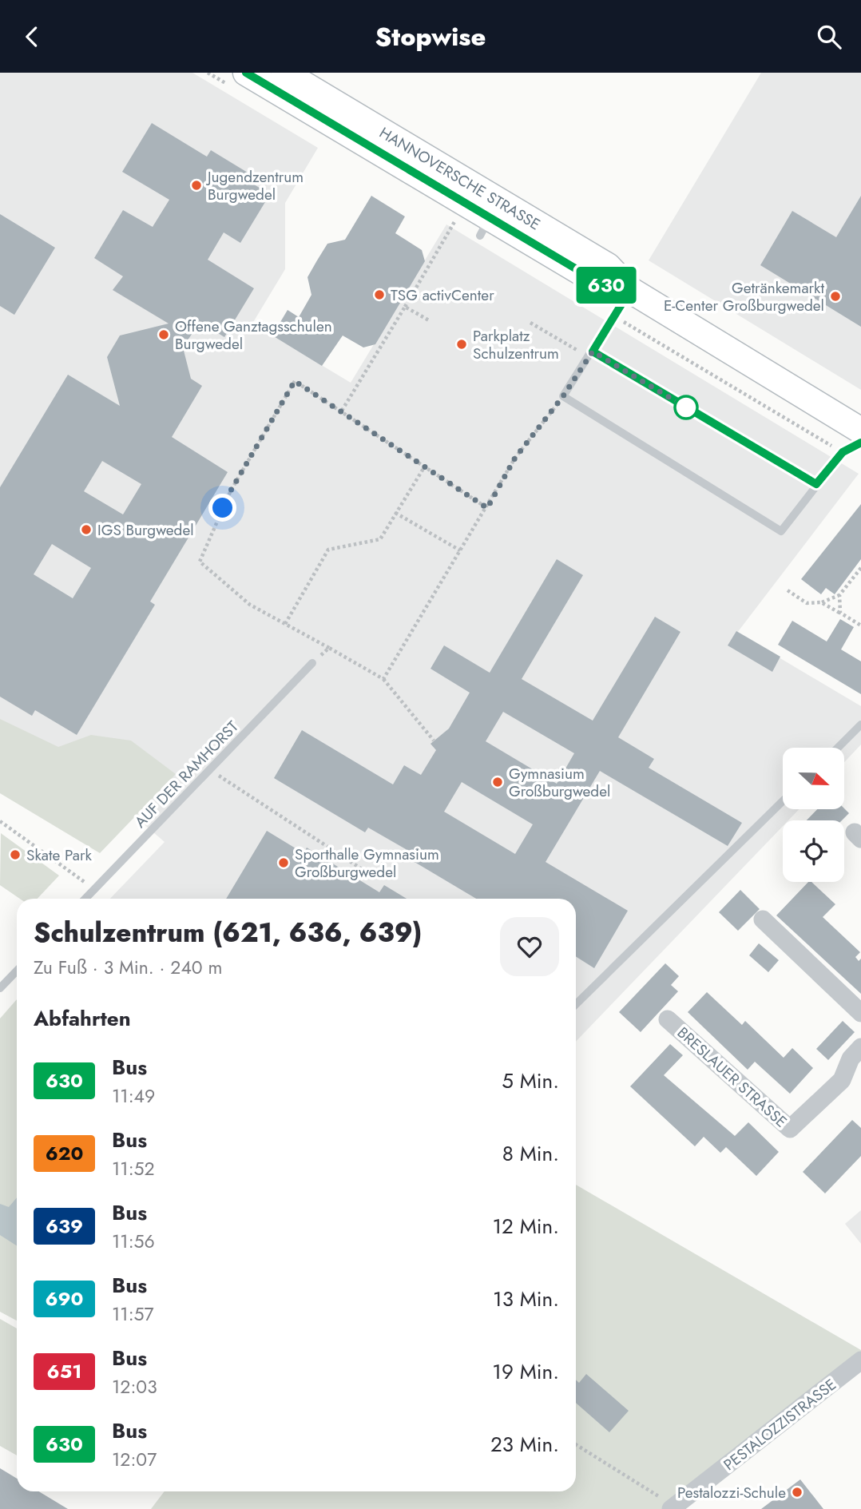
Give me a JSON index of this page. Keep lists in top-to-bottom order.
{
  "streets": {
    "main road": ["HANNOVERSCHE STRASSE"],
    "street": ["BRESLAUER STRASSE", "PESTALOZZISTRASSE"],
    "lane": ["AUF DER RAMHORST"]
  },
  "places": [
    "Jugendzentrum Burgwedel",
    "TSG activCenter",
    "Getränkemarkt E-Center Großburgwedel",
    "Offene Ganztagsschulen Burgwedel",
    "Parkplatz Schulzentrum",
    "IGS Burgwedel",
    "Gymnasium Großburgwedel",
    "Skate Park",
    "Sporthalle Gymnasium Großburgwedel",
    "Pestalozzi-Schule"
  ],
  "lines": ["bus line 630"],
  "north": "right",
  "page": {
    "header": "Stopwise",
    "on_map": "630",
    "heading": [
      ["Schulzentrum (621, 636, 639)", "Zu Fuß · 3 Min. · 240 m"],
      "Abfahrten"
    ],
    "list": [
      {
        "mark": "630",
        "name": "Bus",
        "note": "11:49",
        "value": "5 Min."
      },
      {
        "mark": "620",
        "name": "Bus",
        "note": "11:52",
        "value": "8 Min."
      },
      {
        "mark": "639",
        "name": "Bus",
        "note": "11:56",
        "value": "12 Min."
      },
      {
        "mark": "690",
        "name": "Bus",
        "note": "11:57",
        "value": "13 Min."
      },
      {
        "mark": "651",
        "name": "Bus",
        "note": "12:03",
        "value": "19 Min."
      },
      {
        "mark": "630",
        "name": "Bus",
        "note": "12:07",
        "value": "23 Min."
      }
    ]
  }
}
